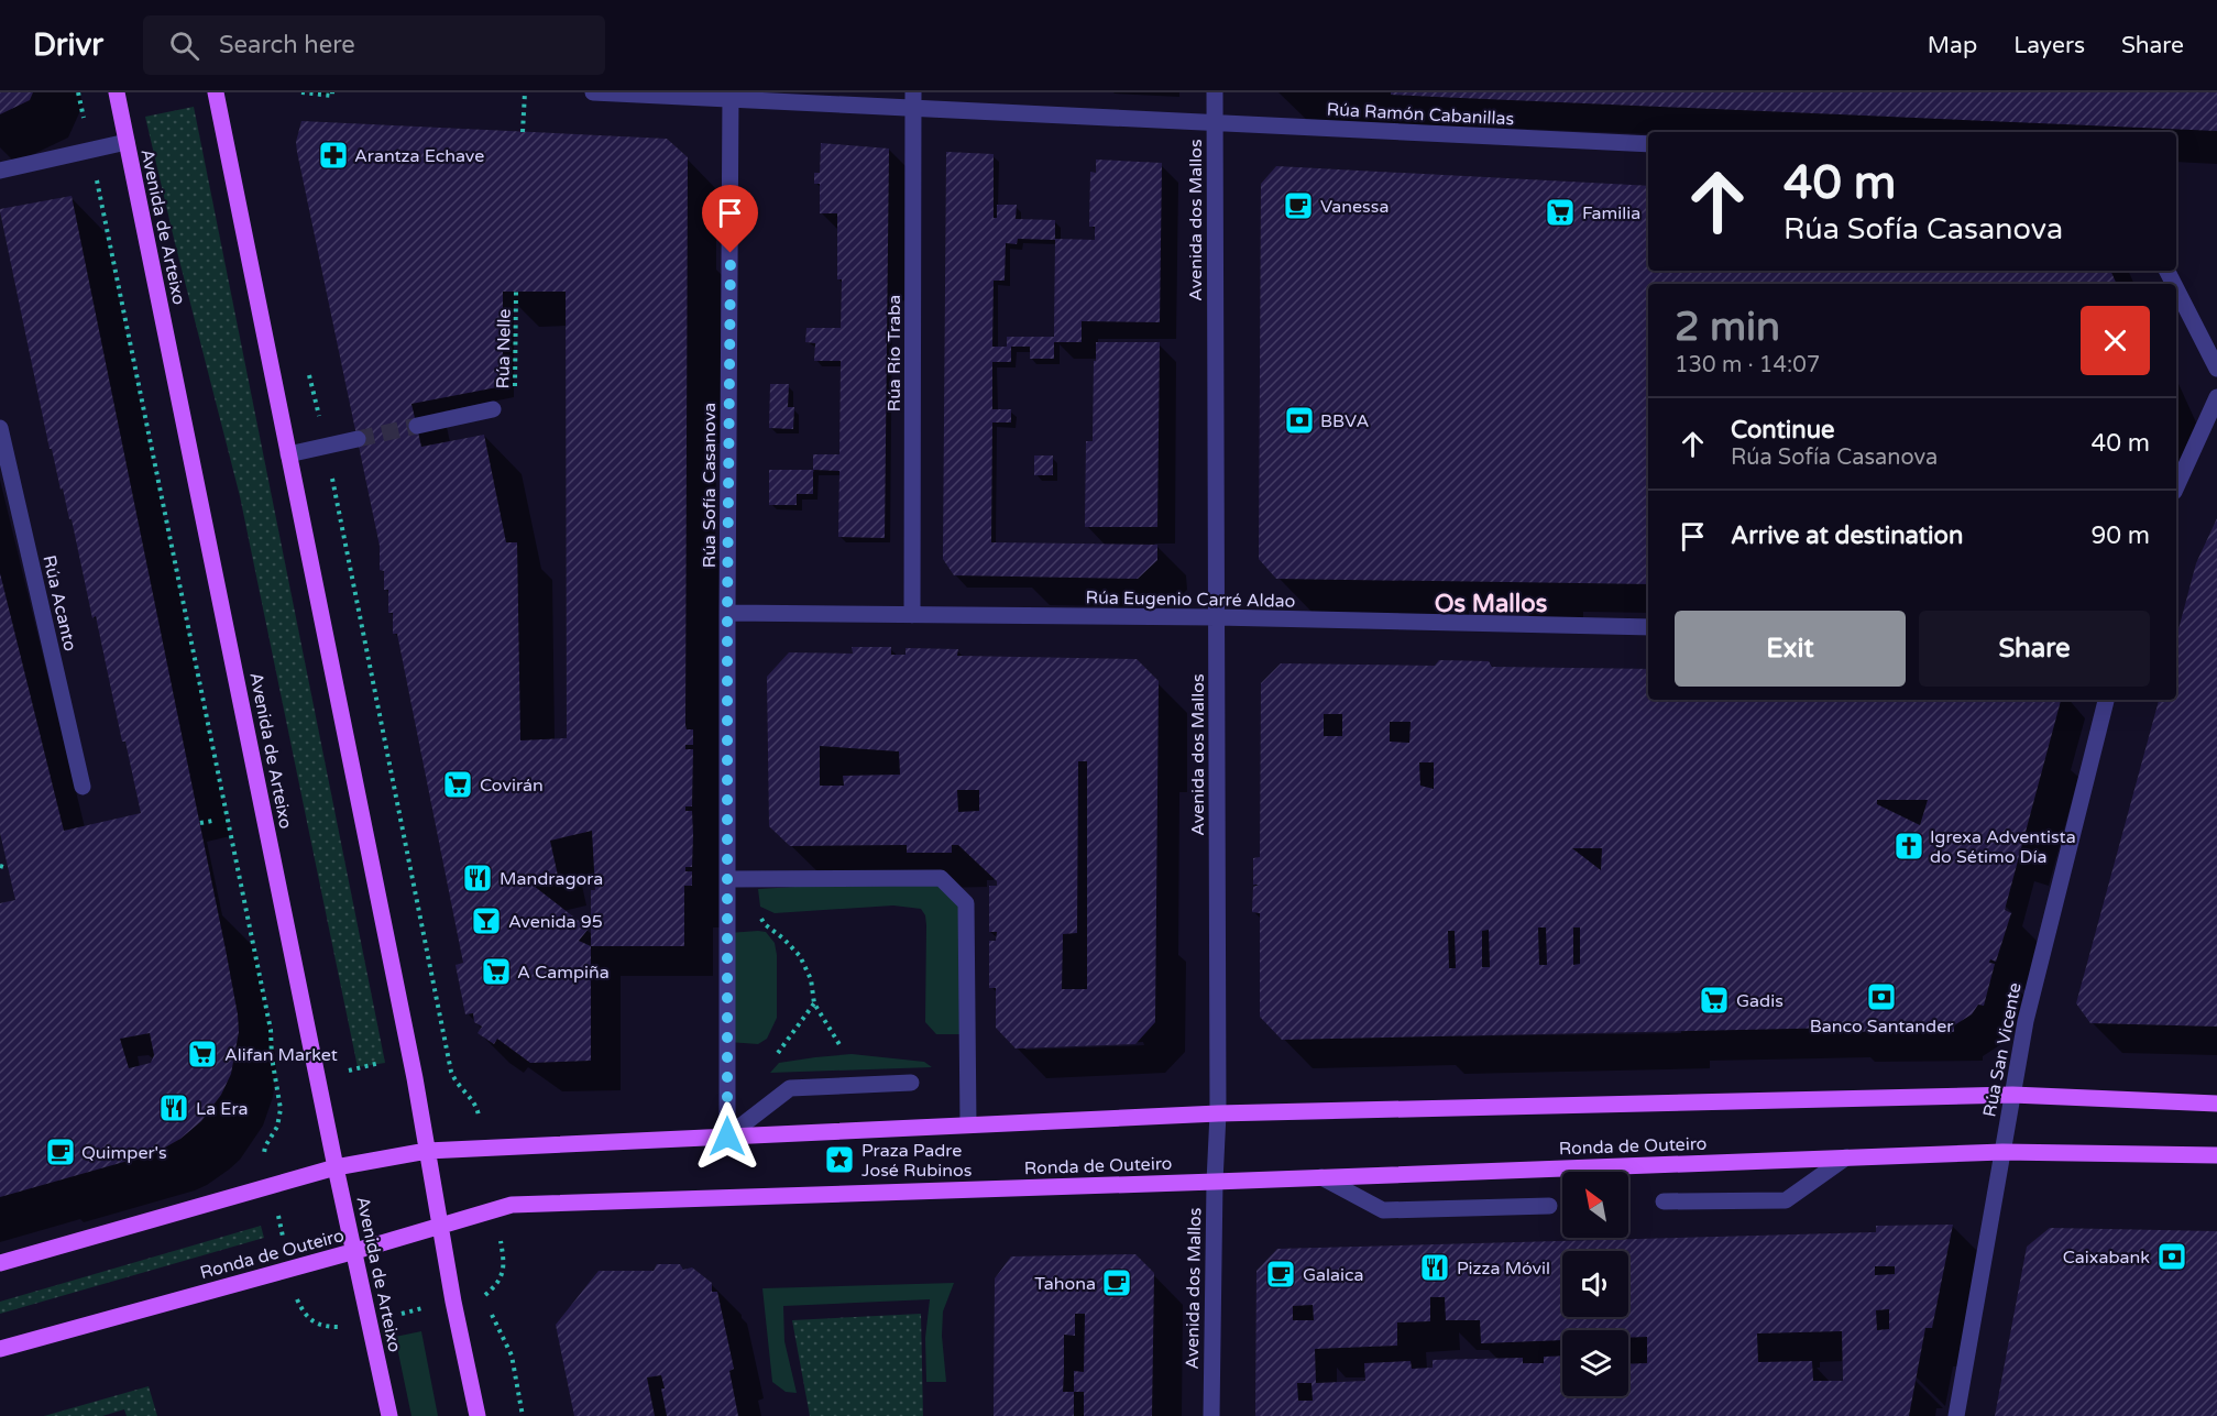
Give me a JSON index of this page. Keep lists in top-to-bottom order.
{
  "streets": {
    "main road": ["Avenida de Arteixo", "Ronda de Outeiro"],
    "street": [
      "Rúa Ramón Cabanillas",
      "Avenida dos Mallos",
      "Rúa Río Traba",
      "Rúa Sofía Casanova",
      "Rúa Eugenio Carré Aldao",
      "Rúa Acanto",
      "Rúa San Vicente"
    ],
    "path": ["Rúa Nelle"]
  },
  "crossings": [
    ["Rúa Ramón Cabanillas", "Avenida dos Mallos"],
    ["Rúa Ramón Cabanillas", "Rúa Río Traba"],
    ["Rúa Ramón Cabanillas", "Rúa Sofía Casanova"],
    ["Avenida dos Mallos", "Rúa Eugenio Carré Aldao"],
    ["Avenida dos Mallos", "Ronda de Outeiro"],
    ["Avenida de Arteixo", "Ronda de Outeiro"],
    ["Rúa Río Traba", "Rúa Eugenio Carré Aldao"],
    ["Rúa Sofía Casanova", "Rúa Eugenio Carré Aldao"],
    ["Rúa San Vicente", "Ronda de Outeiro"]
  ],
  "districts": ["Os Mallos"],
  "places": {
    "pharmacy": ["Arantza Echave"],
    "cafe": [
      "Vanessa",
      "Quimper's",
      "Galaica",
      "Tahona"
    ],
    "supermarket": [
      "Familia",
      "Covirán",
      "A Campiña",
      "Gadis",
      "Alifan Market"
    ],
    "bank": ["BBVA", "Banco Santander", "Caixabank"],
    "church": ["Igrexa Adventista do Sétimo Día"],
    "restaurant": ["Mandragora", "La Era", "Pizza Móvil"],
    "bar": ["Avenida 95"],
    "place": ["Praza Padre José Rubinos"]
  },
  "north": "top left",
  "page": {
    "header": "Drivr",
    "search": "Search here",
    "nav": ["Map", "Layers", "Share"],
    "turn": ["40 m", "Rúa Sofía Casanova"],
    "heading": ["2 min", "130 m · 14:07"],
    "list": [
      {
        "name": "Continue",
        "note": "Rúa Sofía Casanova",
        "value": "40 m"
      },
      {
        "name": "Arrive at destination",
        "value": "90 m"
      }
    ],
    "buttons": ["Exit", "Share"]
  }
}
